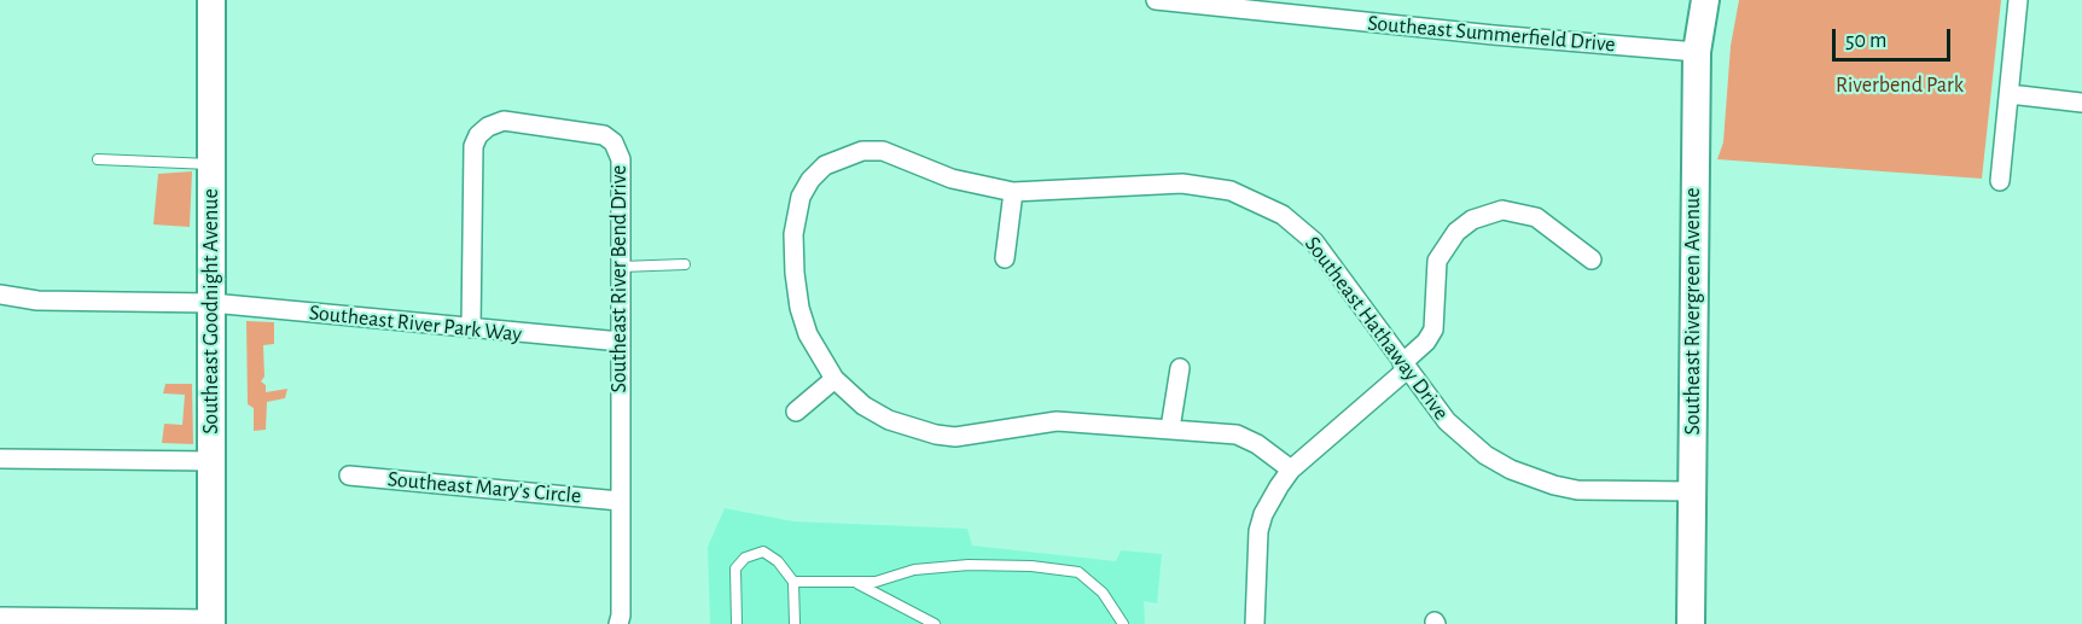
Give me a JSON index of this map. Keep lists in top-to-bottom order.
{
  "streets": {
    "street": [
      "Southeast Summerfield Drive",
      "Southeast River Bend Drive",
      "Southeast Goodnight Avenue",
      "Southeast Rivergreen Avenue",
      "Southeast River Park Way",
      "Southeast Hathaway Drive",
      "Southeast Mary's Circle"
    ]
  },
  "crossings": [
    ["Southeast Summerfield Drive", "Southeast Rivergreen Avenue"],
    ["Southeast River Bend Drive", "Southeast River Park Way"],
    ["Southeast River Bend Drive", "Southeast Mary's Circle"],
    ["Southeast Goodnight Avenue", "Southeast River Park Way"],
    ["Southeast Rivergreen Avenue", "Southeast Hathaway Drive"]
  ],
  "parks": ["Riverbend Park"],
  "scale_bar": "50 m"
}
